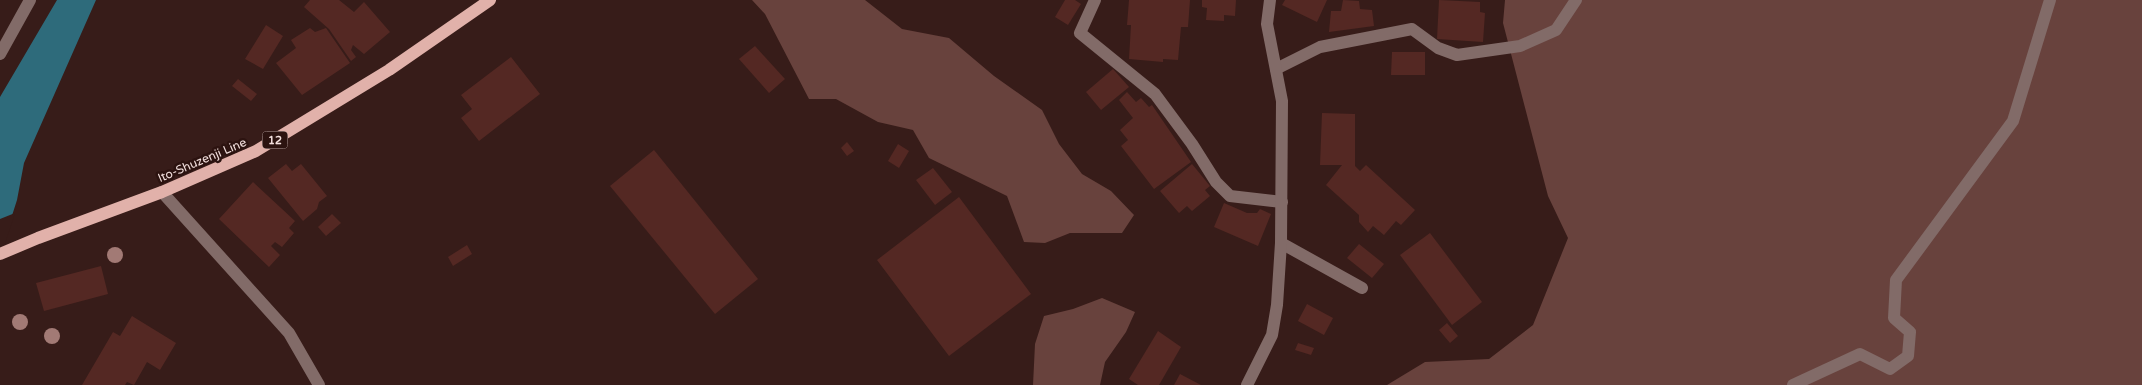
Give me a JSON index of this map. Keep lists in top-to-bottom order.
{
  "streets": {
    "main road": ["12", "Ito-Shuzenji Line"]
  }
}
